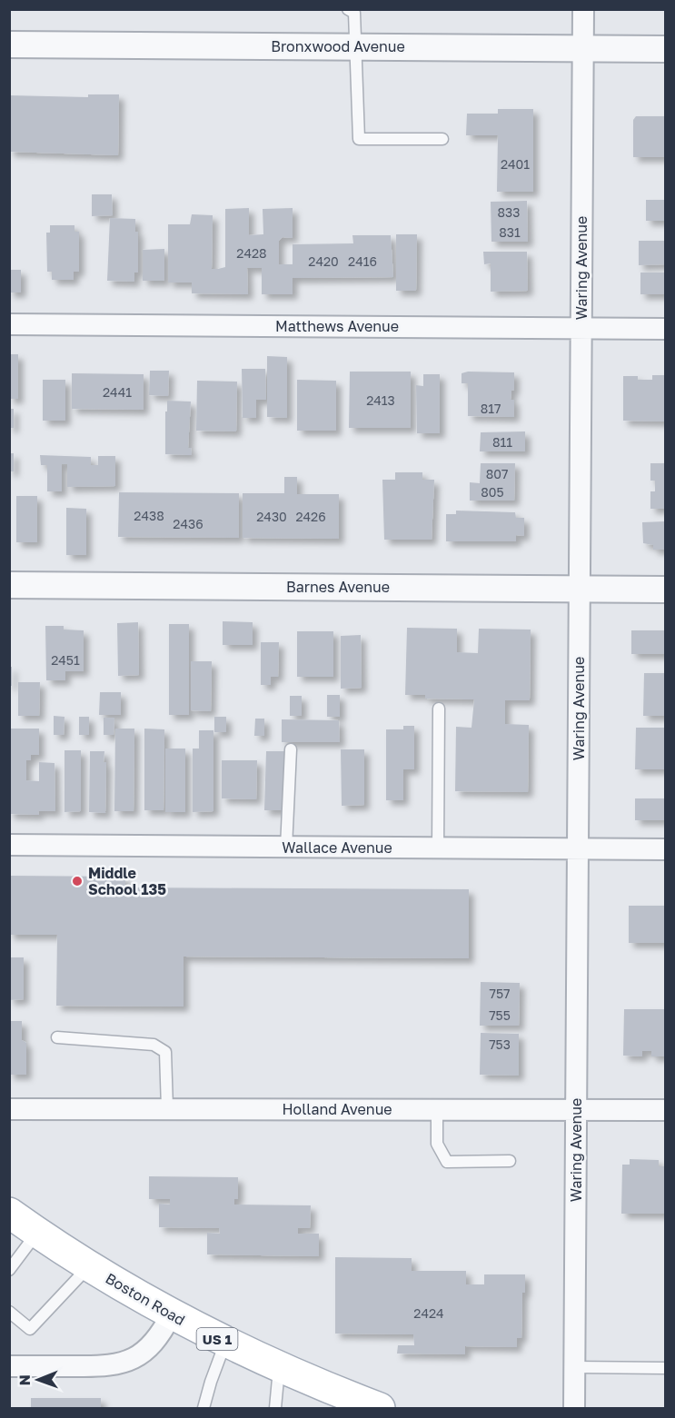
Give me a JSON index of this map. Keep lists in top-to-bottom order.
{
  "streets": {
    "main road": ["Boston Road", "US 1"],
    "street": [
      "Bronxwood Avenue",
      "Waring Avenue",
      "Matthews Avenue",
      "Barnes Avenue",
      "Wallace Avenue",
      "Holland Avenue"
    ]
  },
  "crossings": [
    ["Bronxwood Avenue", "Waring Avenue"],
    ["Waring Avenue", "Matthews Avenue"],
    ["Waring Avenue", "Barnes Avenue"],
    ["Waring Avenue", "Wallace Avenue"],
    ["Waring Avenue", "Holland Avenue"]
  ],
  "places": ["Middle School 135"],
  "house_numbers": [
    "2401",
    "833",
    "831",
    "2428",
    "2420",
    "2416",
    "2441",
    "2413",
    "817",
    "811",
    "807",
    "805",
    "2438",
    "2430",
    "2426",
    "2436",
    "2451",
    "757",
    "755",
    "753",
    "2424"
  ],
  "north": "left"
}
